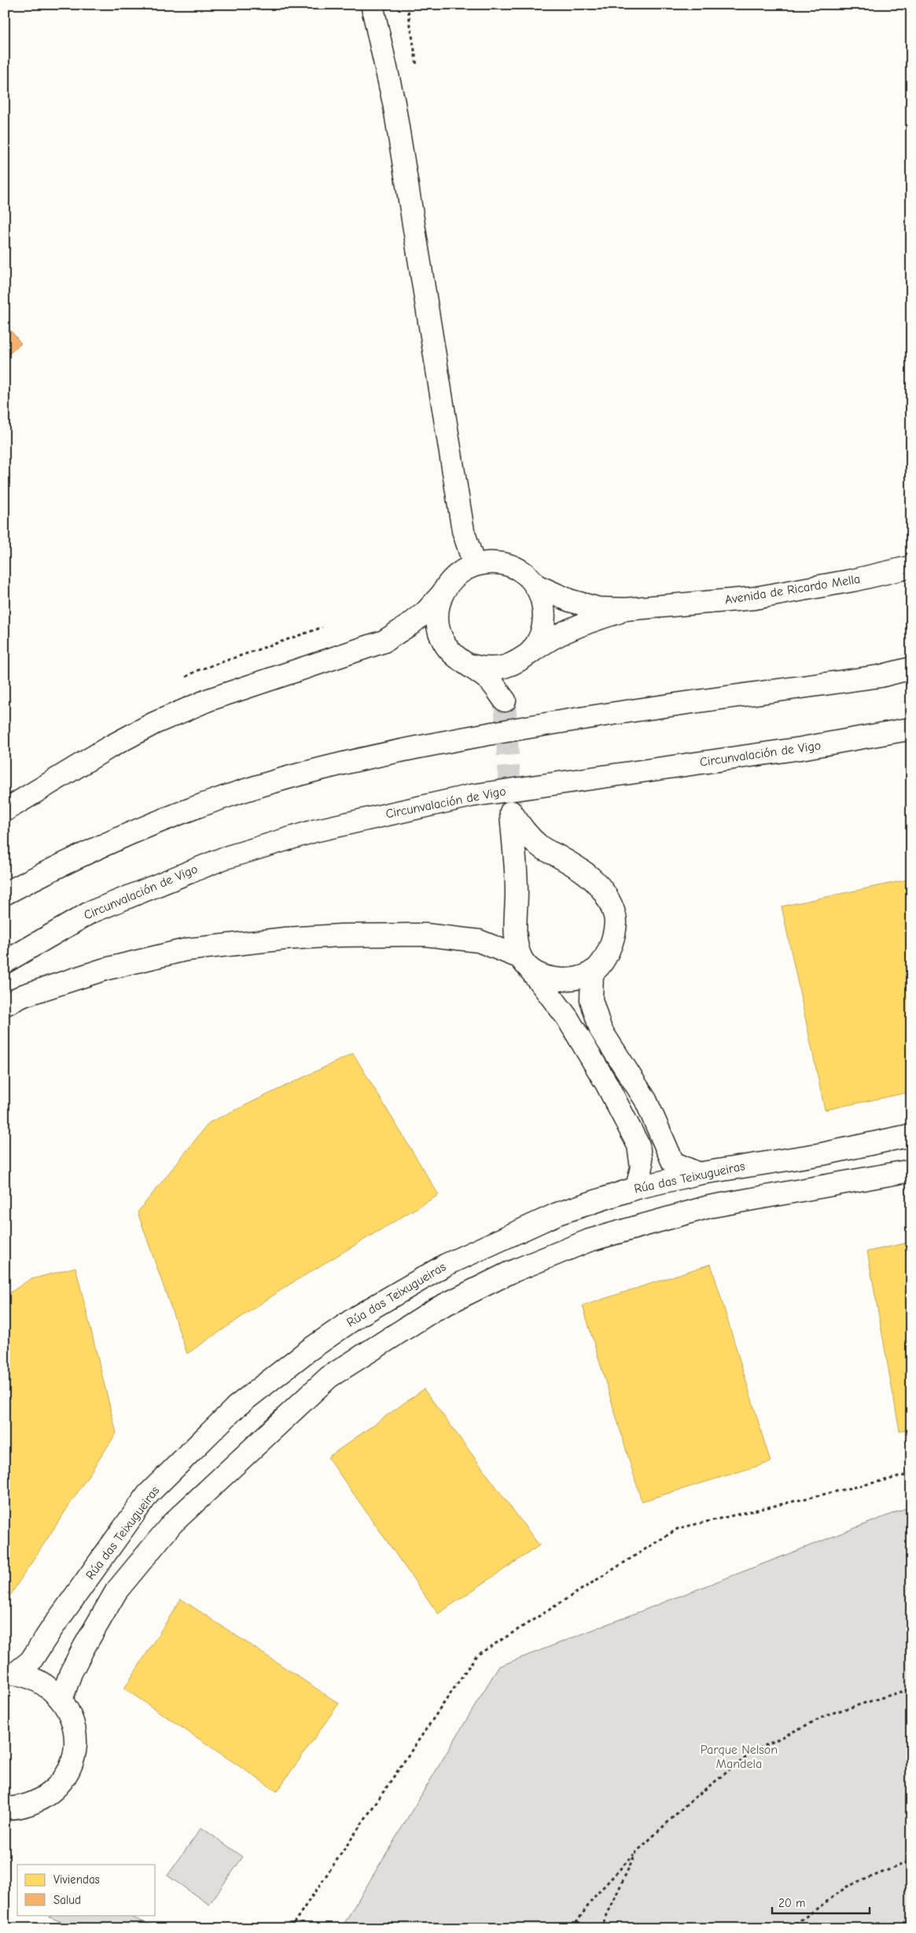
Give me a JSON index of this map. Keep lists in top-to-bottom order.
{
  "streets": {
    "main road": ["Avenida de Ricardo Mella", "Circunvalación de Vigo", "Rúa das Teixugueiras"]
  },
  "parks": ["Parque Nelson Mandela"],
  "legend": ["Viviendas", "Salud"],
  "scale_bar": "20 m"
}
